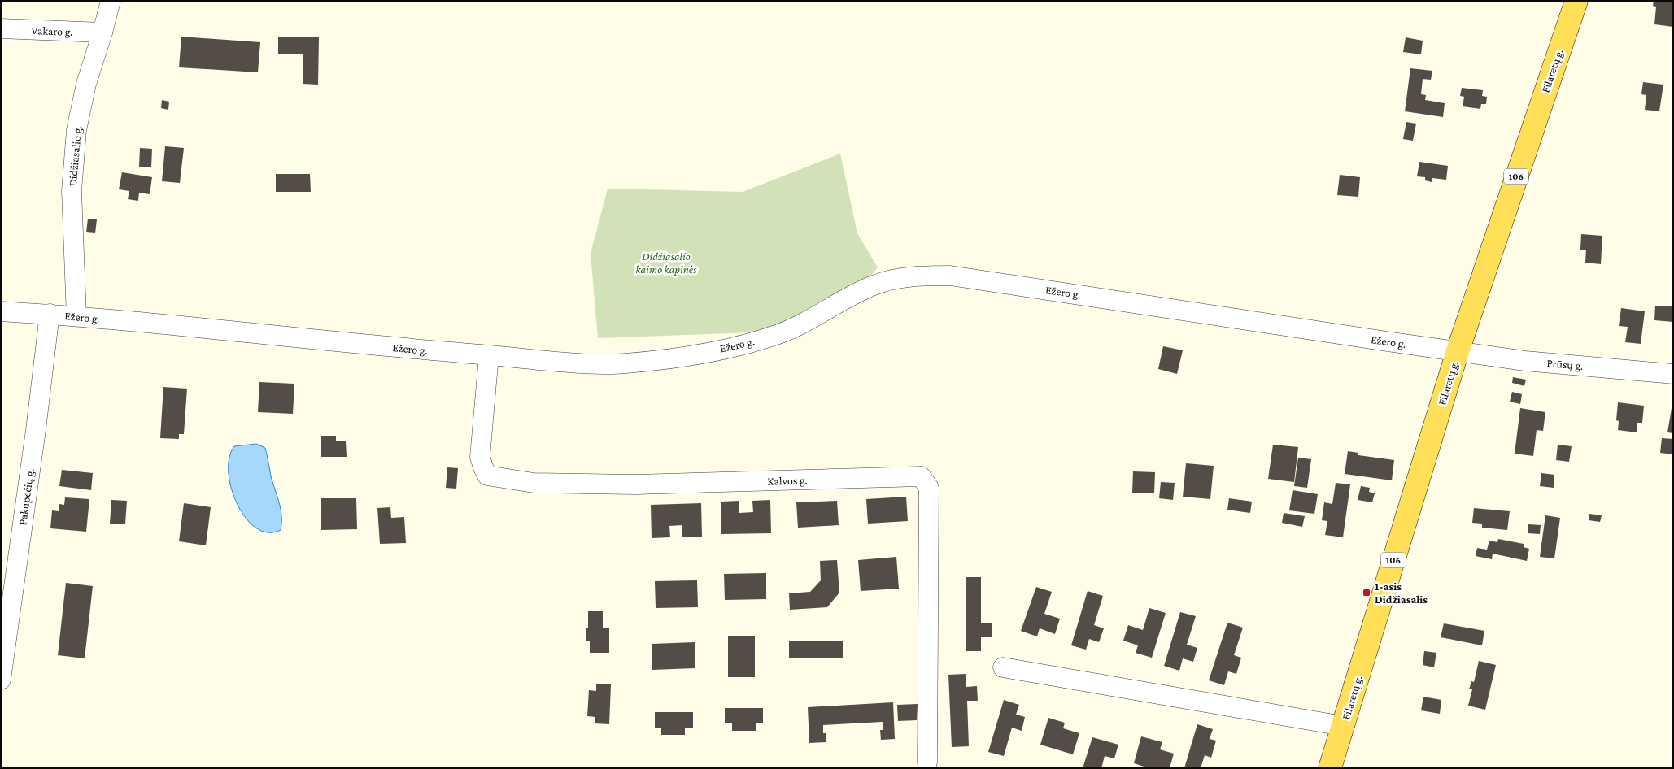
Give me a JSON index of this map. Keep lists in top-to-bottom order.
{
  "streets": {
    "main road": ["Filaretų g.", "106"],
    "street": [
      "Vakaro g.",
      "Didžiasalio g.",
      "Ežero g.",
      "Prūsų g.",
      "Kalvos g.",
      "Pakupečių g."
    ]
  },
  "crossings": [
    ["Vakaro g.", "Didžiasalio g."],
    ["Filaretų g.", "Ežero g."],
    ["Filaretų g.", "Prūsų g."],
    ["Didžiasalio g.", "Ežero g."],
    ["Ežero g.", "Prūsų g."],
    ["Ežero g.", "Kalvos g."],
    ["Ežero g.", "Pakupečių g."]
  ],
  "parks": ["Didžiasalio kaimo kapinės"],
  "places": {
    "transit": ["1-asis Didžiasalis"]
  }
}
